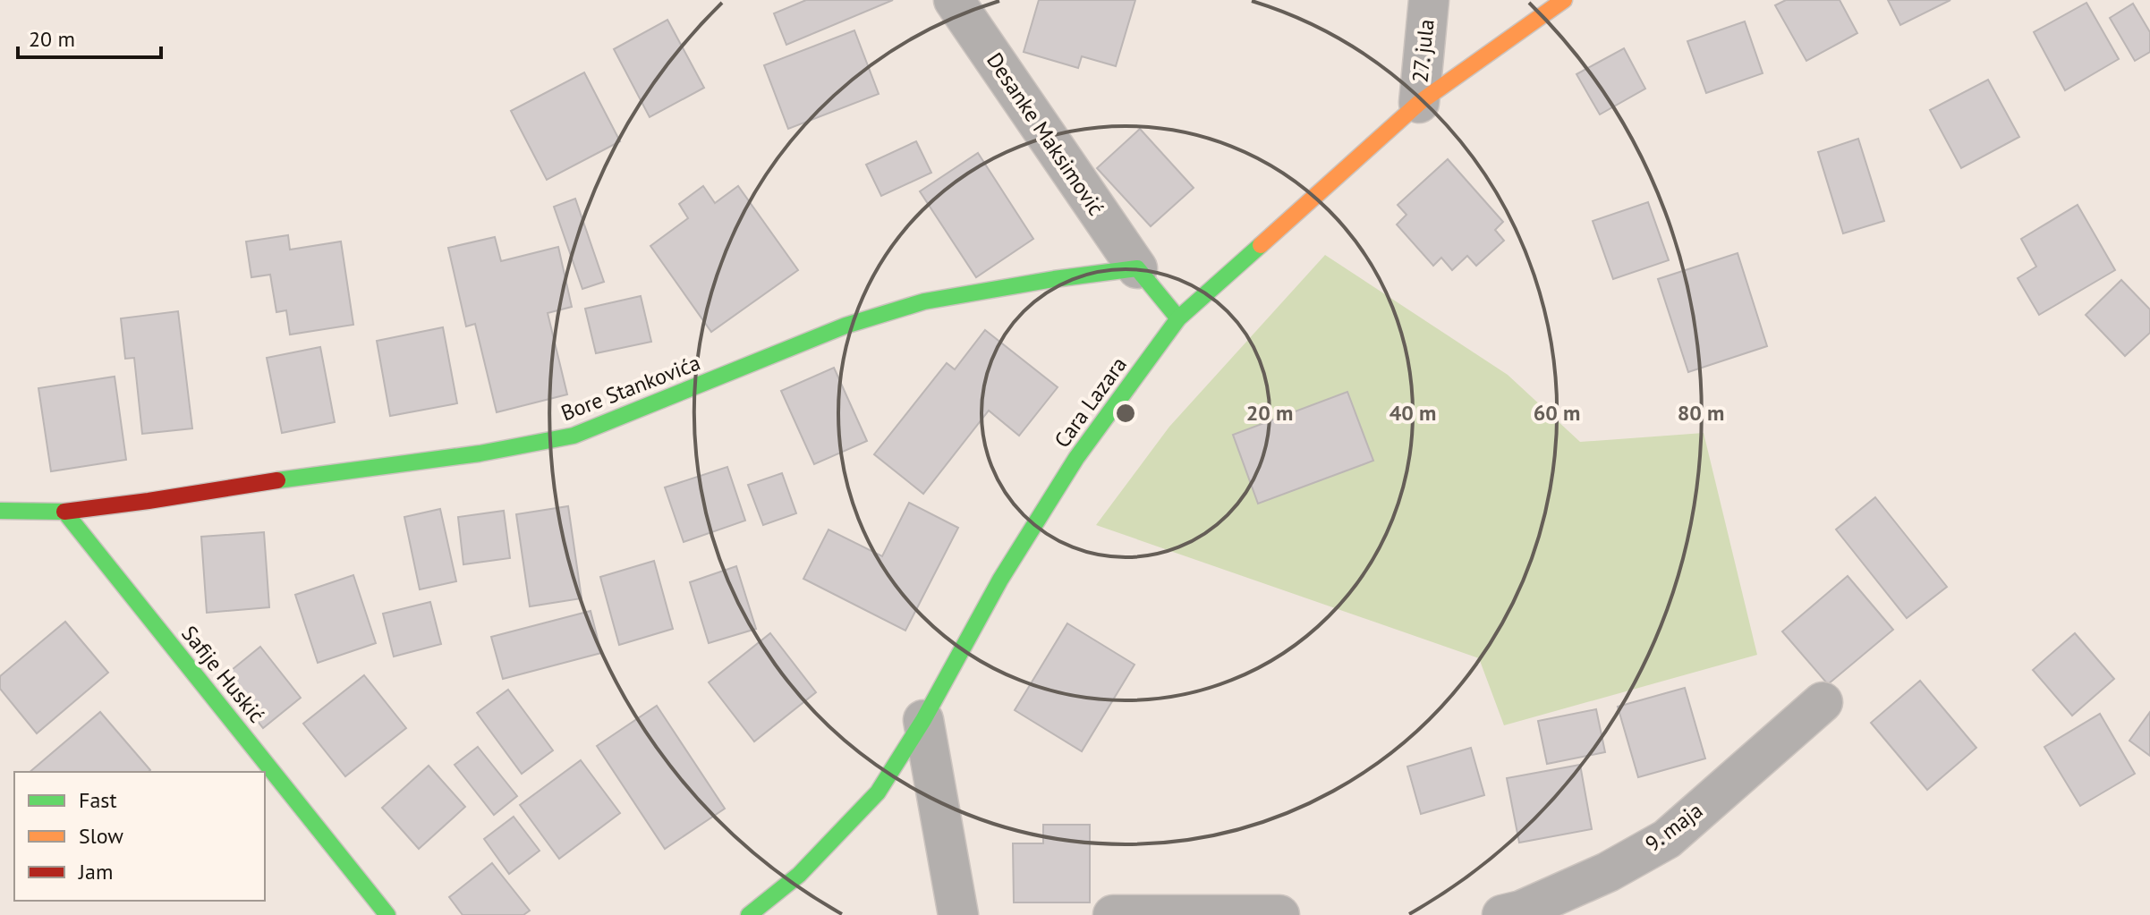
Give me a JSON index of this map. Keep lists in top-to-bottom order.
{
  "streets": {
    "street": [
      "27. jula",
      "Desanke Maksimović",
      "Bore Stankovića",
      "Cara Lazara",
      "Safije Huskić",
      "9. maja"
    ]
  },
  "crossings": [
    ["27. jula", "Cara Lazara"],
    ["Desanke Maksimović", "Bore Stankovića"],
    ["Bore Stankovića", "Safije Huskić"]
  ],
  "legend": ["Fast", "Slow", "Jam"],
  "scale_bar": "20 m",
  "rings": [
    "20 m",
    "40 m",
    "60 m",
    "80 m"
  ]
}
